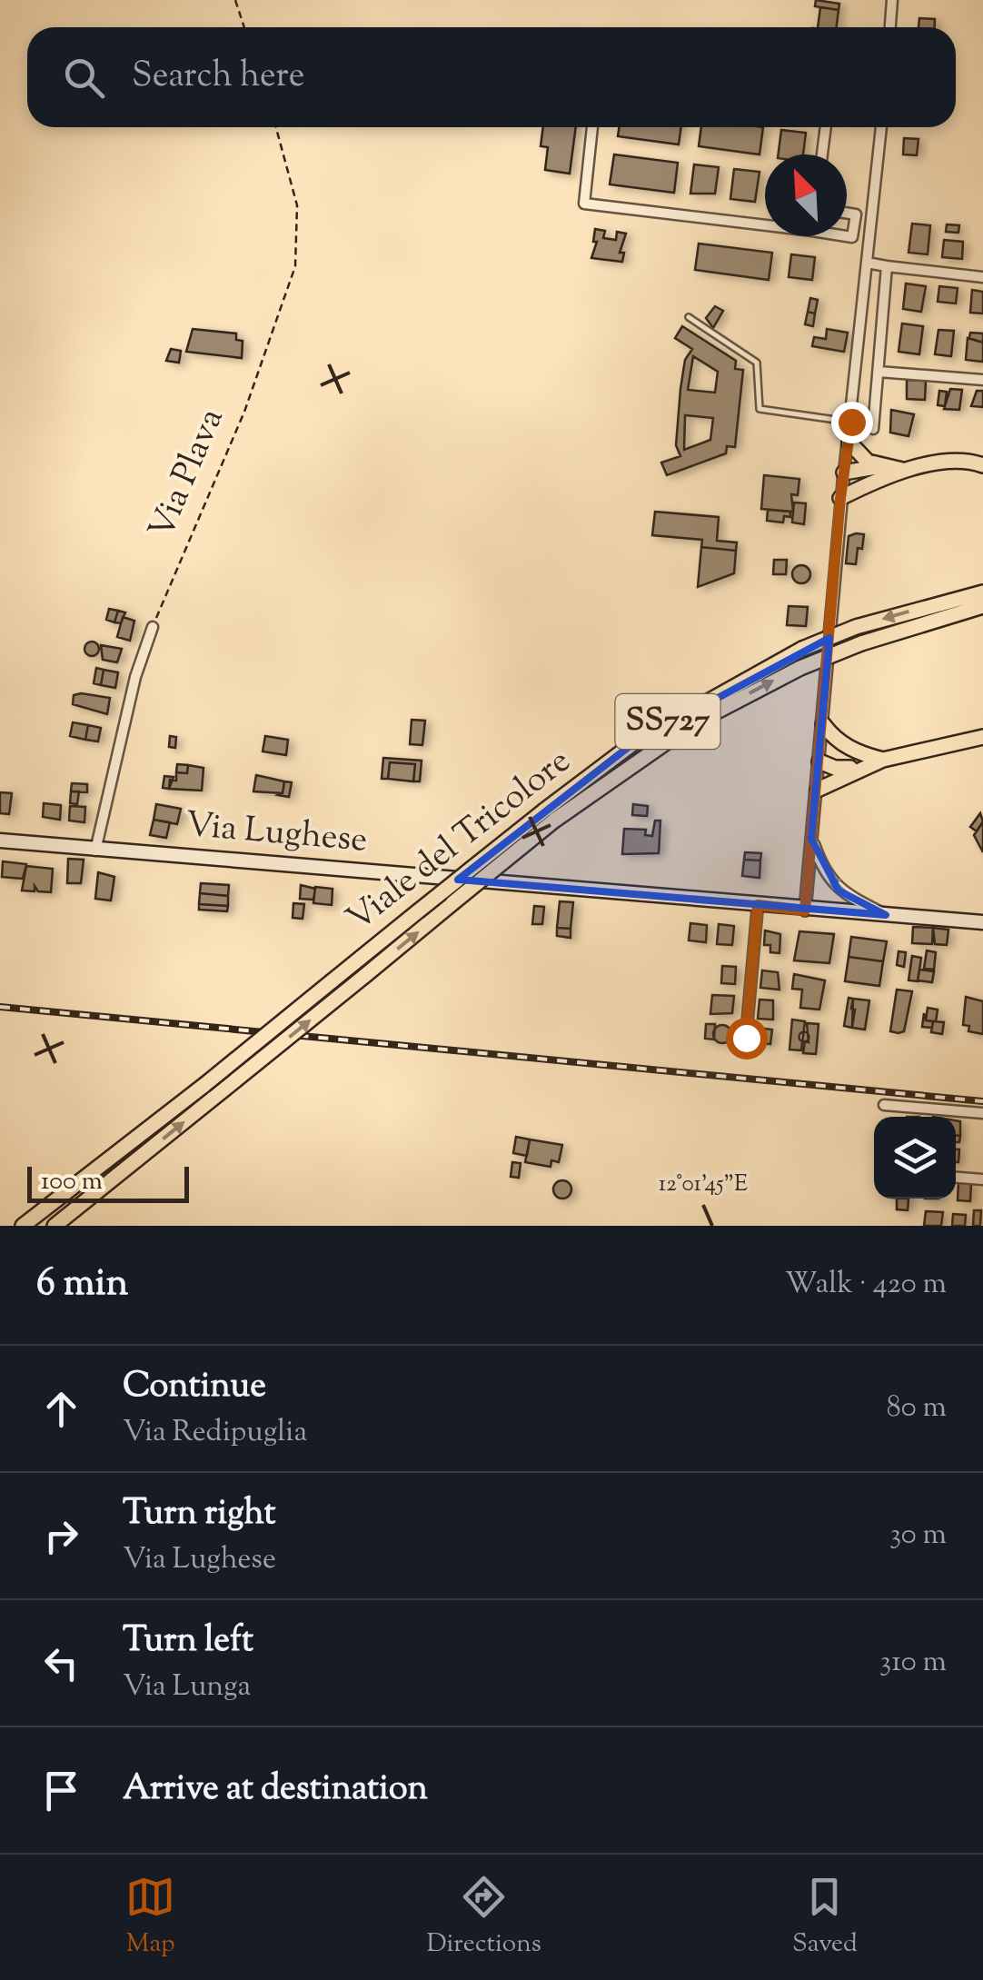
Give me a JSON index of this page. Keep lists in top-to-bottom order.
{
  "streets": {
    "highway": ["SS727", "Viale del Tricolore"],
    "main road": ["Via Lughese"],
    "path": ["Via Plava"]
  },
  "scale_bar": "100 m",
  "north": "top left",
  "page": {
    "search": "Search here",
    "scale": "100 m",
    "heading": ["6 min", "Walk · 420 m"],
    "list": [
      ["Continue", "Via Redipuglia", "80 m"],
      ["Turn right", "Via Lughese", "30 m"],
      ["Turn left", "Via Lunga", "310 m"],
      "Arrive at destination"
    ],
    "nav": ["Map", "Directions", "Saved"]
  },
  "coordinates": ["12°01'45\"E"]
}
